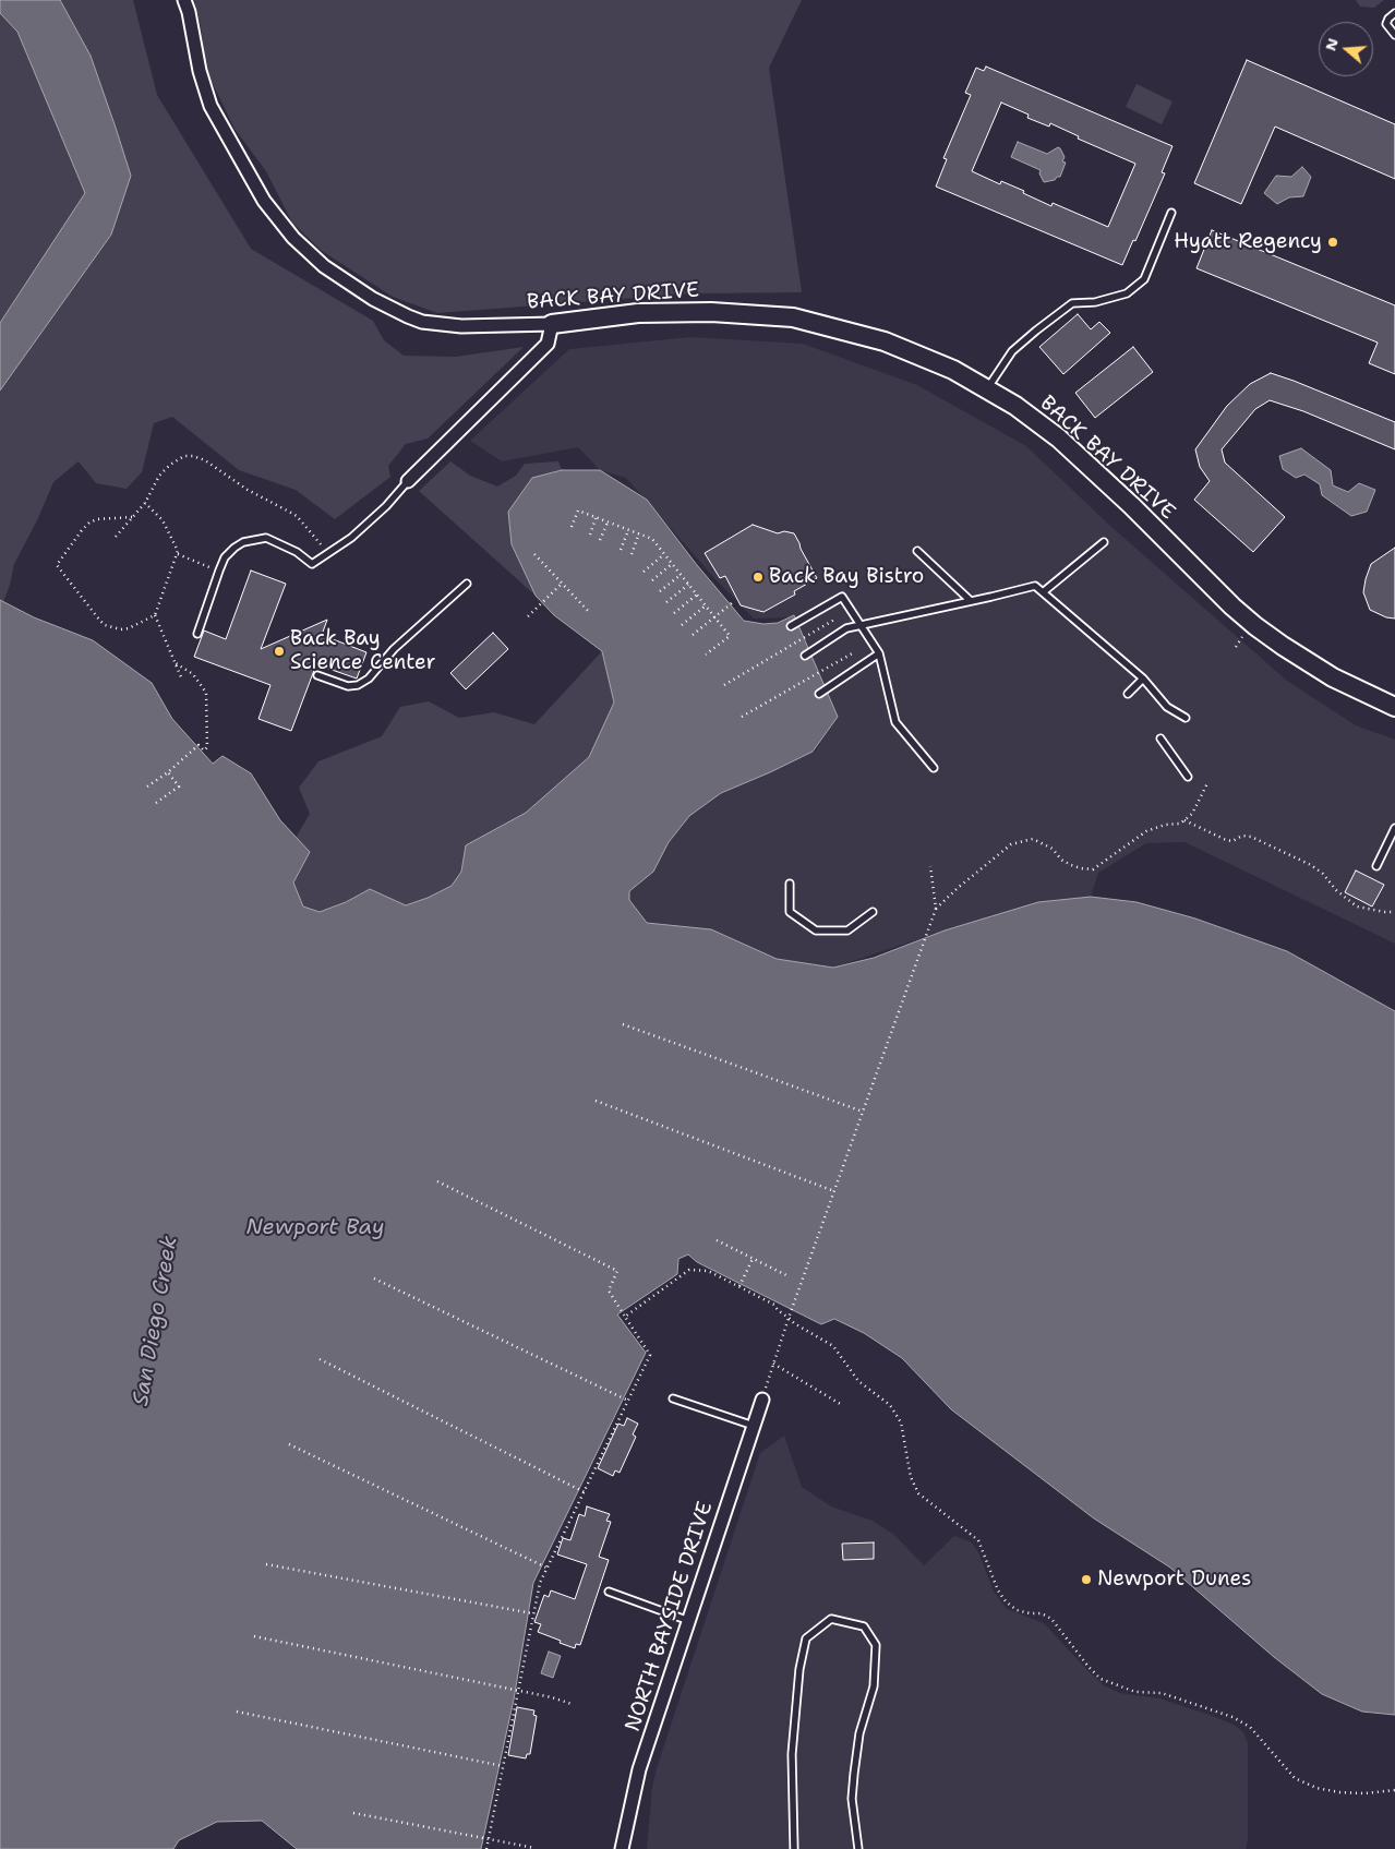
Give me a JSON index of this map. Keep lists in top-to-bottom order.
{
  "streets": {
    "street": ["BACK BAY DRIVE", "NORTH BAYSIDE DRIVE"]
  },
  "water": ["Newport Bay", "San Diego Creek"],
  "places": [
    "Hyatt Regency",
    "Back Bay Bistro",
    "Back Bay Science Center",
    "Newport Dunes"
  ],
  "north": "left"
}
